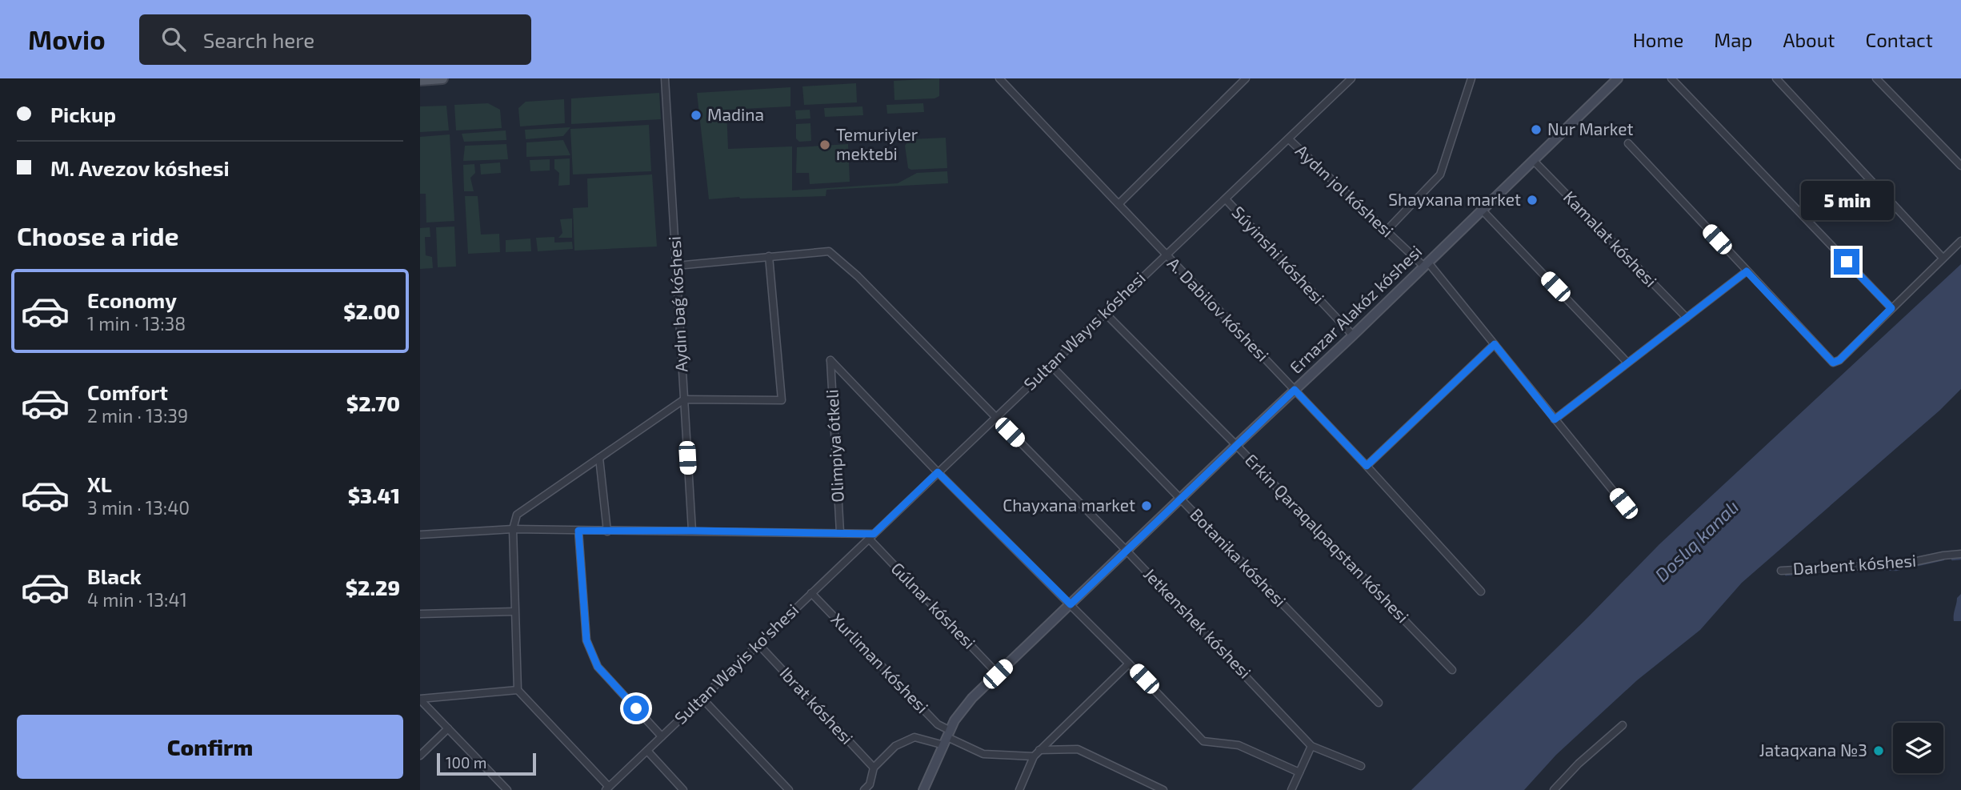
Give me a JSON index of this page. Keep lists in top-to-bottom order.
{
  "streets": {
    "main road": ["Ernazar Alakóz kóshesi"],
    "street": [
      "Aydın jol kóshesi",
      "Kamalat kóshesi",
      "Súyinshi kóshesi",
      "Aydın baǵ kóshesi",
      "A. Dabilov kóshesi",
      "Sultan Wayıs kóshesi",
      "Olimpiya ótkeli",
      "Erkin Qaraqalpaqstan kóshesi",
      "Botanika kóshesi",
      "Darbent kóshesi",
      "Gúlnar kóshesi",
      "Jetkenshek kóshesi",
      "Xurliman kóshesi",
      "Sultan Wayis ko'shesi",
      "Ibrat kóshesi"
    ]
  },
  "crossings": [
    ["Aydın jol kóshesi", "Ernazar Alakóz kóshesi"],
    ["Aydın jol kóshesi", "Sultan Wayıs kóshesi"],
    ["Kamalat kóshesi", "Ernazar Alakóz kóshesi"],
    ["Súyinshi kóshesi", "Ernazar Alakóz kóshesi"],
    ["Súyinshi kóshesi", "Sultan Wayıs kóshesi"],
    ["A. Dabilov kóshesi", "Ernazar Alakóz kóshesi"],
    ["A. Dabilov kóshesi", "Sultan Wayıs kóshesi"],
    ["Ernazar Alakóz kóshesi", "Erkin Qaraqalpaqstan kóshesi"],
    ["Ernazar Alakóz kóshesi", "Botanika kóshesi"],
    ["Ernazar Alakóz kóshesi", "Gúlnar kóshesi"],
    ["Ernazar Alakóz kóshesi", "Jetkenshek kóshesi"],
    ["Ernazar Alakóz kóshesi", "Xurliman kóshesi"],
    ["Sultan Wayıs kóshesi", "Olimpiya ótkeli"],
    ["Sultan Wayıs kóshesi", "Erkin Qaraqalpaqstan kóshesi"],
    ["Sultan Wayıs kóshesi", "Botanika kóshesi"],
    ["Sultan Wayıs kóshesi", "Gúlnar kóshesi"],
    ["Sultan Wayıs kóshesi", "Jetkenshek kóshesi"],
    ["Sultan Wayıs kóshesi", "Sultan Wayis ko'shesi"],
    ["Gúlnar kóshesi", "Sultan Wayis ko'shesi"],
    ["Xurliman kóshesi", "Sultan Wayis ko'shesi"],
    ["Sultan Wayis ko'shesi", "Ibrat kóshesi"]
  ],
  "water": ["Doslıq kanalı"],
  "places": [
    "Madina",
    "Nur Market",
    "Temuriyler mektebi",
    "Shayxana market",
    "Chayxana market",
    "Jataqxana №3"
  ],
  "scale_bar": "100 m",
  "page": {
    "header": "Movio",
    "search": "Search here",
    "nav": [
      "Home",
      "Map",
      "About",
      "Contact"
    ],
    "banner": ["Pickup", "M. Avezov kóshesi"],
    "bubble": "5 min",
    "heading": "Choose a ride",
    "list": [
      {
        "name": "Economy",
        "note": "1 min · 13:38",
        "value": "$2.00"
      },
      {
        "name": "Comfort",
        "note": "2 min · 13:39",
        "value": "$2.70"
      },
      {
        "name": "XL",
        "note": "3 min · 13:40",
        "value": "$3.41"
      },
      {
        "name": "Black",
        "note": "4 min · 13:41",
        "value": "$2.29"
      }
    ],
    "buttons": "Confirm",
    "scale": "100 m"
  }
}
